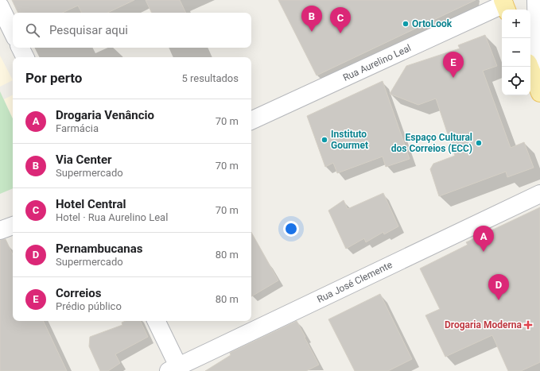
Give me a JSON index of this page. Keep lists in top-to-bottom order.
{
  "streets": {
    "street": ["Rua Aurelino Leal", "Rua José Clemente"]
  },
  "places": {
    "other": ["OrtoLook", "Instituto Gourmet", "Espaço Cultural dos Correios (ECC)"],
    "health": ["Drogaria Moderna"]
  },
  "page": {
    "pins": [
      "B",
      "C",
      "E",
      "A",
      "D"
    ],
    "map_buttons": ["+", "−"],
    "search": "Pesquisar aqui",
    "heading": ["Por perto", "5 resultados"],
    "list": [
      {
        "mark": "A",
        "name": "Drogaria Venâncio",
        "note": "Farmácia",
        "value": "70 m"
      },
      {
        "mark": "B",
        "name": "Via Center",
        "note": "Supermercado",
        "value": "70 m"
      },
      {
        "mark": "C",
        "name": "Hotel Central",
        "note": "Hotel · Rua Aurelino Leal",
        "value": "70 m"
      },
      {
        "mark": "D",
        "name": "Pernambucanas",
        "note": "Supermercado",
        "value": "80 m"
      },
      {
        "mark": "E",
        "name": "Correios",
        "note": "Prédio público",
        "value": "80 m"
      }
    ]
  }
}
